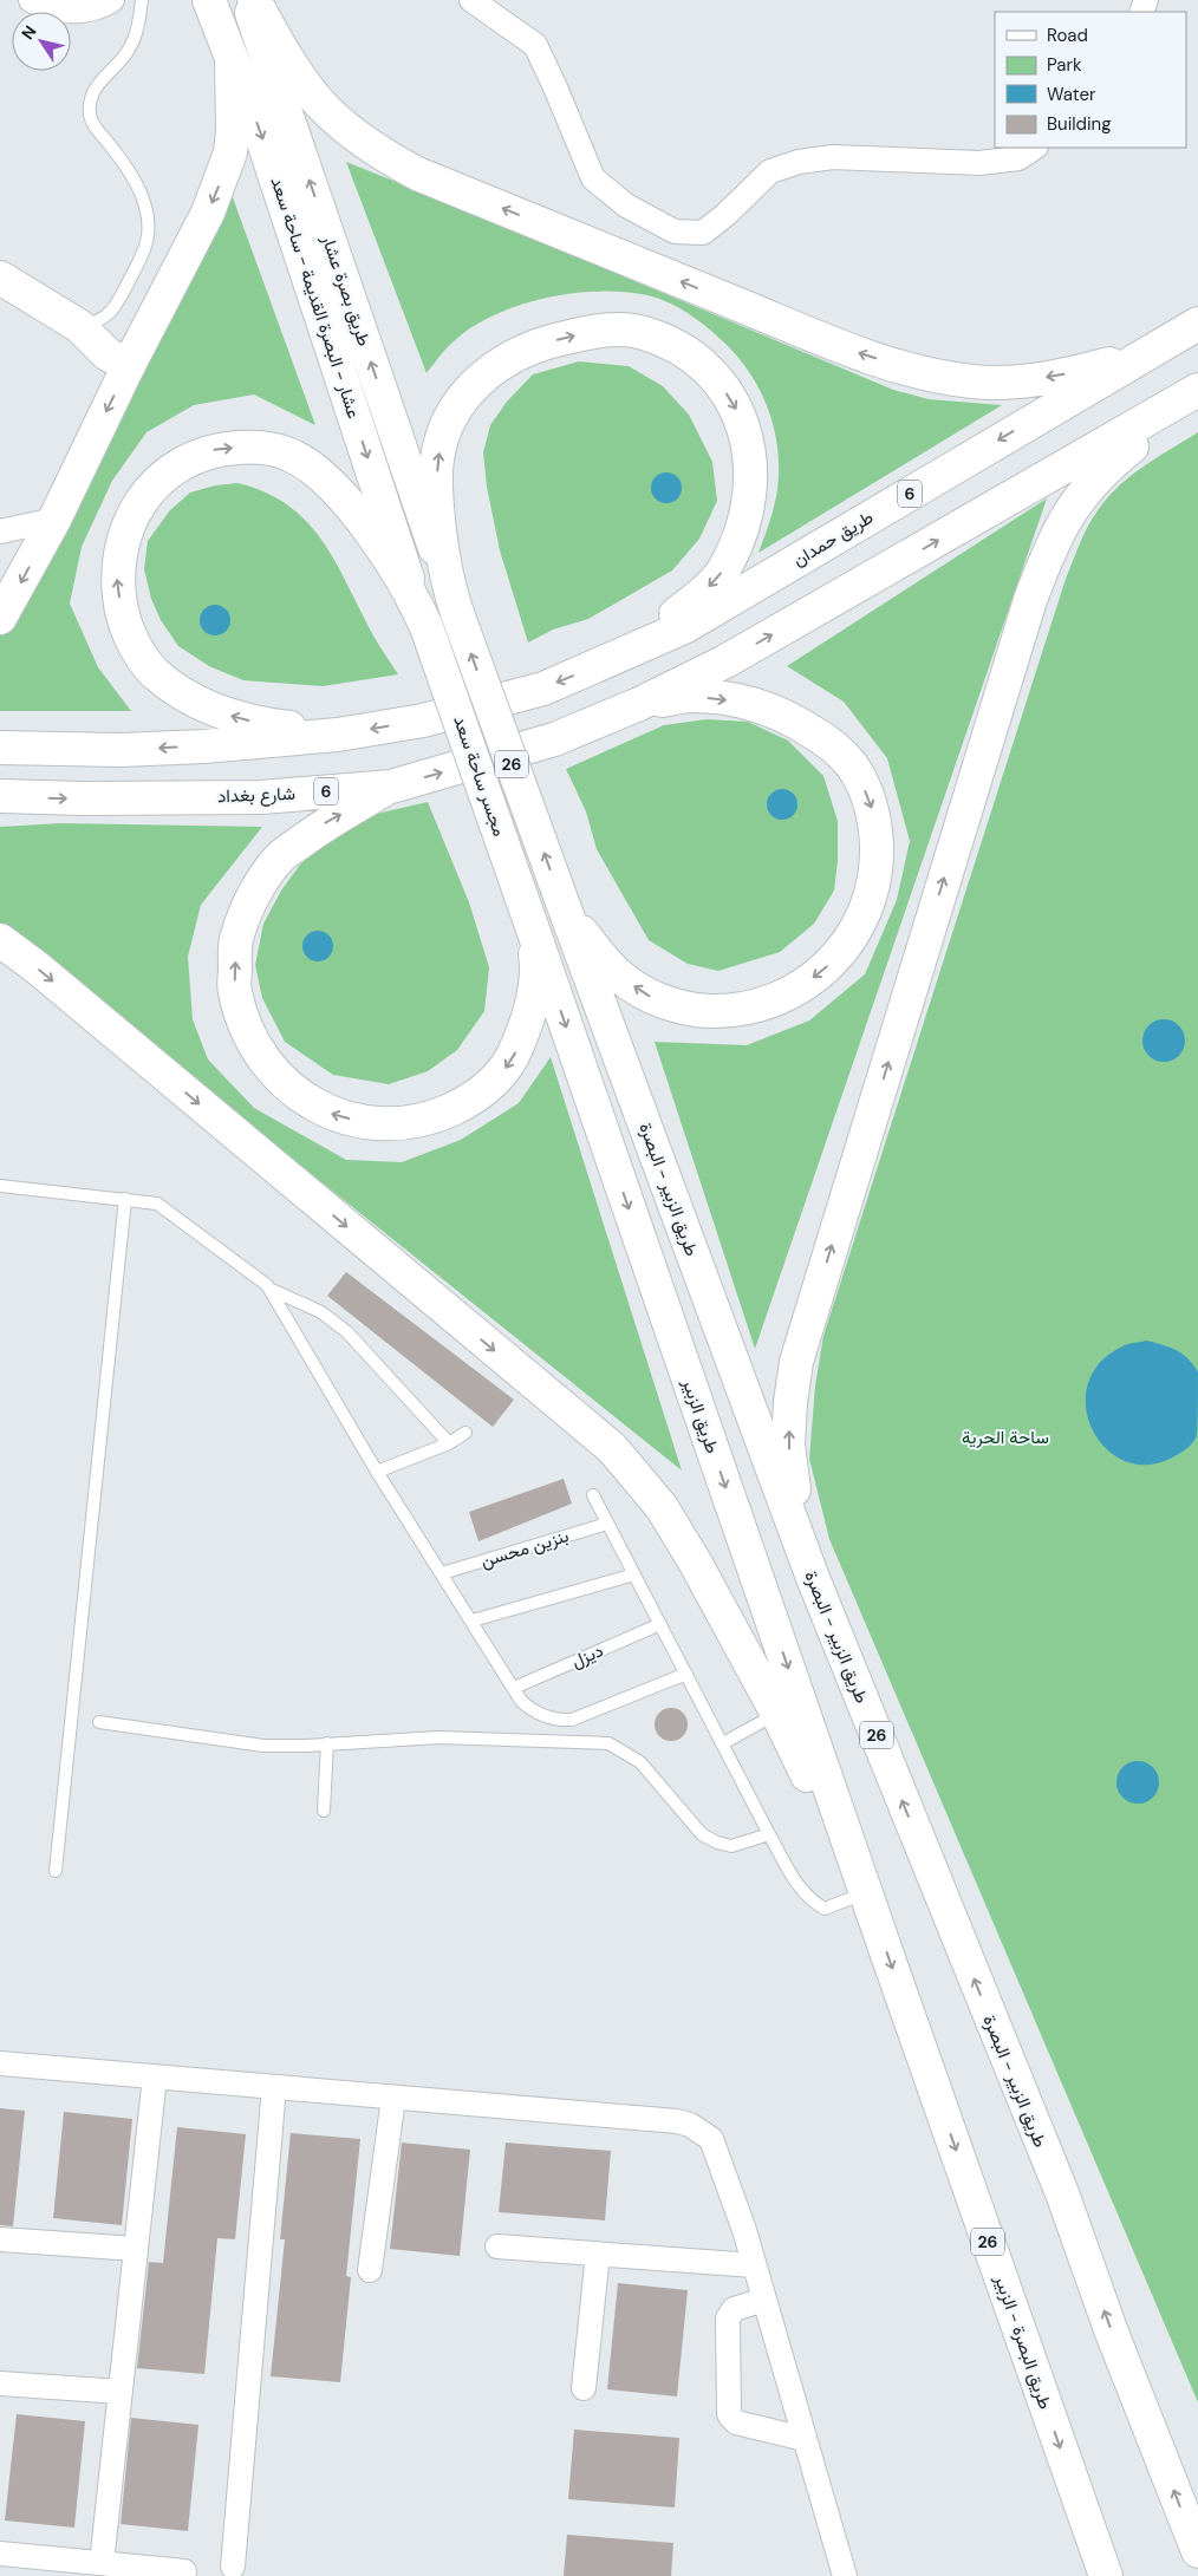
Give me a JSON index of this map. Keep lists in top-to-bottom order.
{
  "streets": {
    "main road": [
      "طريق بصرة عشار",
      "عشار - البصرة القديمة - ساحة سعد",
      "6",
      "طريق حمدان",
      "26",
      "مجسر ساحة سعد",
      "شارع بغداد",
      "طريق الزبير - البصرة",
      "طريق الزبير",
      "طريق البصرة - الزبير"
    ],
    "lane": ["بنزين محسن", "ديزل"]
  },
  "crossings": [
    ["طريق بصرة عشار", "مجسر ساحة سعد"],
    ["عشار - البصرة القديمة - ساحة سعد", "مجسر ساحة سعد"],
    ["6", "طريق حمدان"],
    ["6", "شارع بغداد"],
    ["مجسر ساحة سعد", "طريق الزبير - البصرة"],
    ["مجسر ساحة سعد", "طريق الزبير"],
    ["طريق الزبير", "طريق البصرة - الزبير"]
  ],
  "one_way": [
    "طريق بصرة عشار",
    "عشار - البصرة القديمة - ساحة سعد",
    "طريق الزبير",
    "طريق البصرة - الزبير"
  ],
  "parks": ["ساحة الحرية"],
  "legend": [
    "Road",
    "Park",
    "Water",
    "Building"
  ],
  "north": "top left"
}
